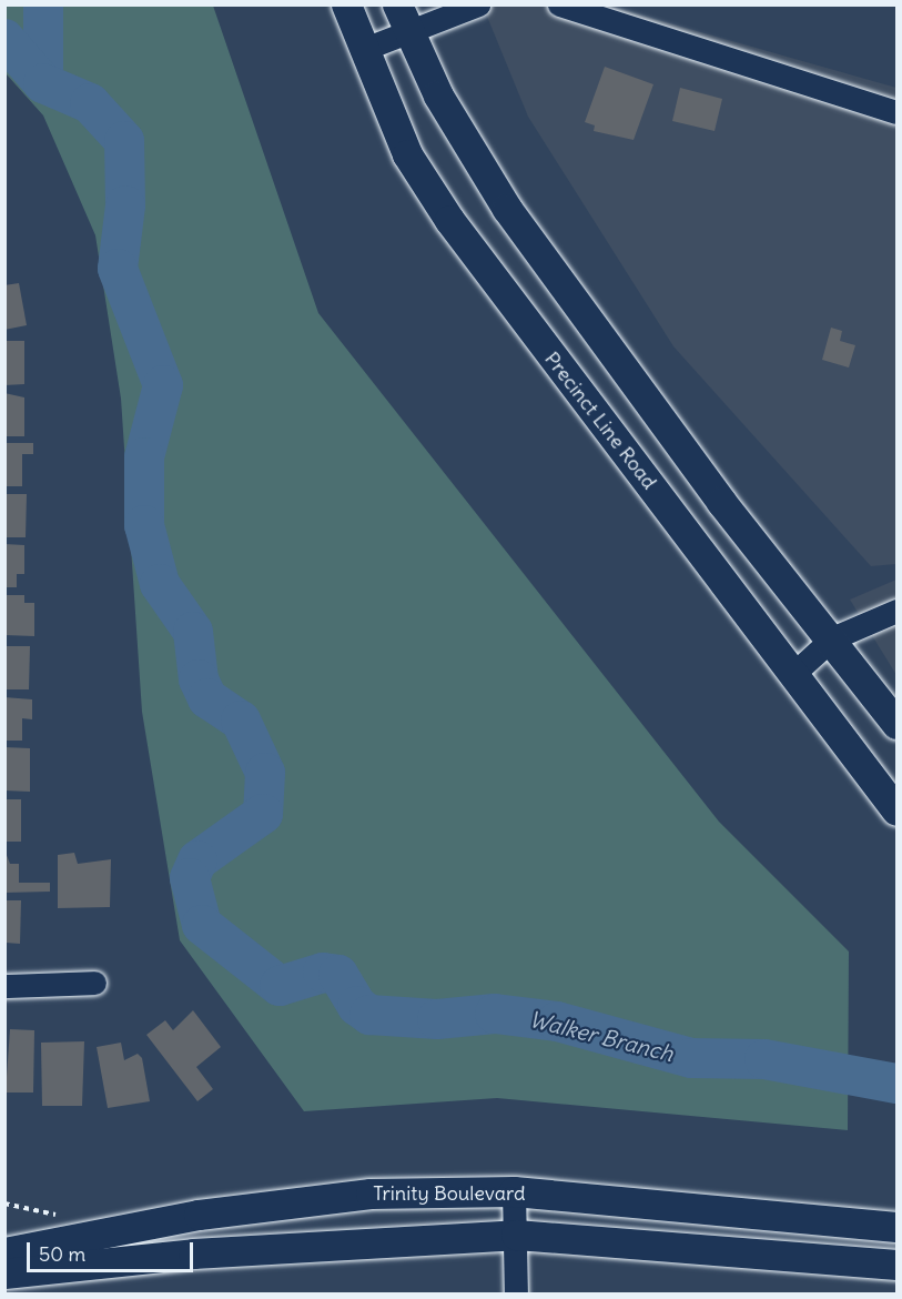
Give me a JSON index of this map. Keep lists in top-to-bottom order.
{
  "streets": {
    "main road": ["Precinct Line Road", "Trinity Boulevard"]
  },
  "water": ["Walker Branch"],
  "scale_bar": "50 m"
}
